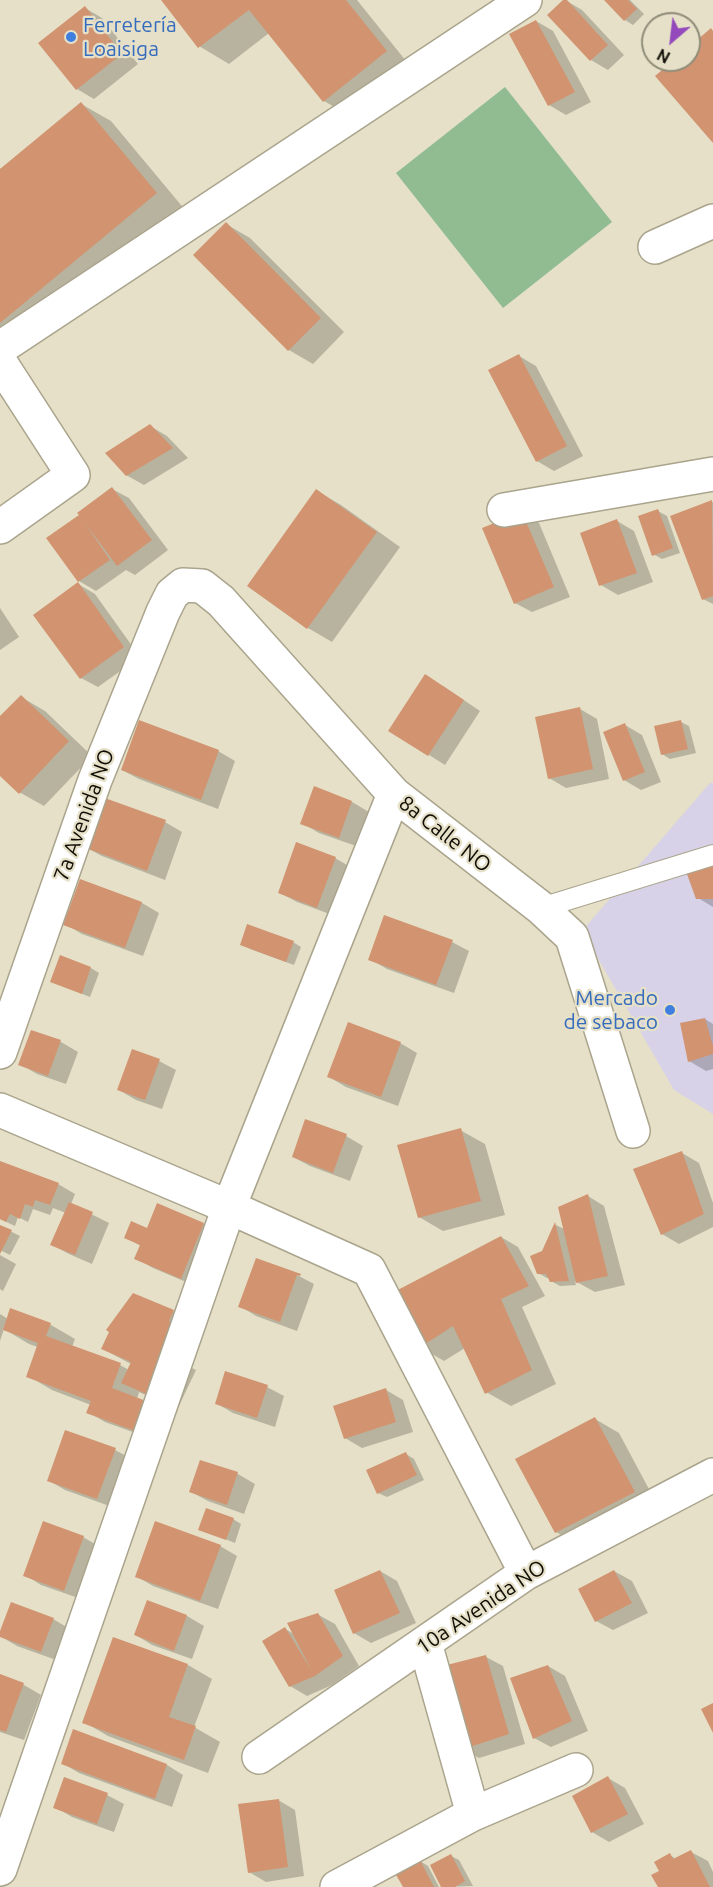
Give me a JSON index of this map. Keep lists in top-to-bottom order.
{
  "streets": {
    "street": ["7a Avenida NO", "8a Calle NO", "10a Avenida NO"]
  },
  "crossings": [
    ["7a Avenida NO", "8a Calle NO"]
  ],
  "places": ["Ferretería Loaisiga", "Mercado de sebaco"],
  "north": "bottom left"
}
